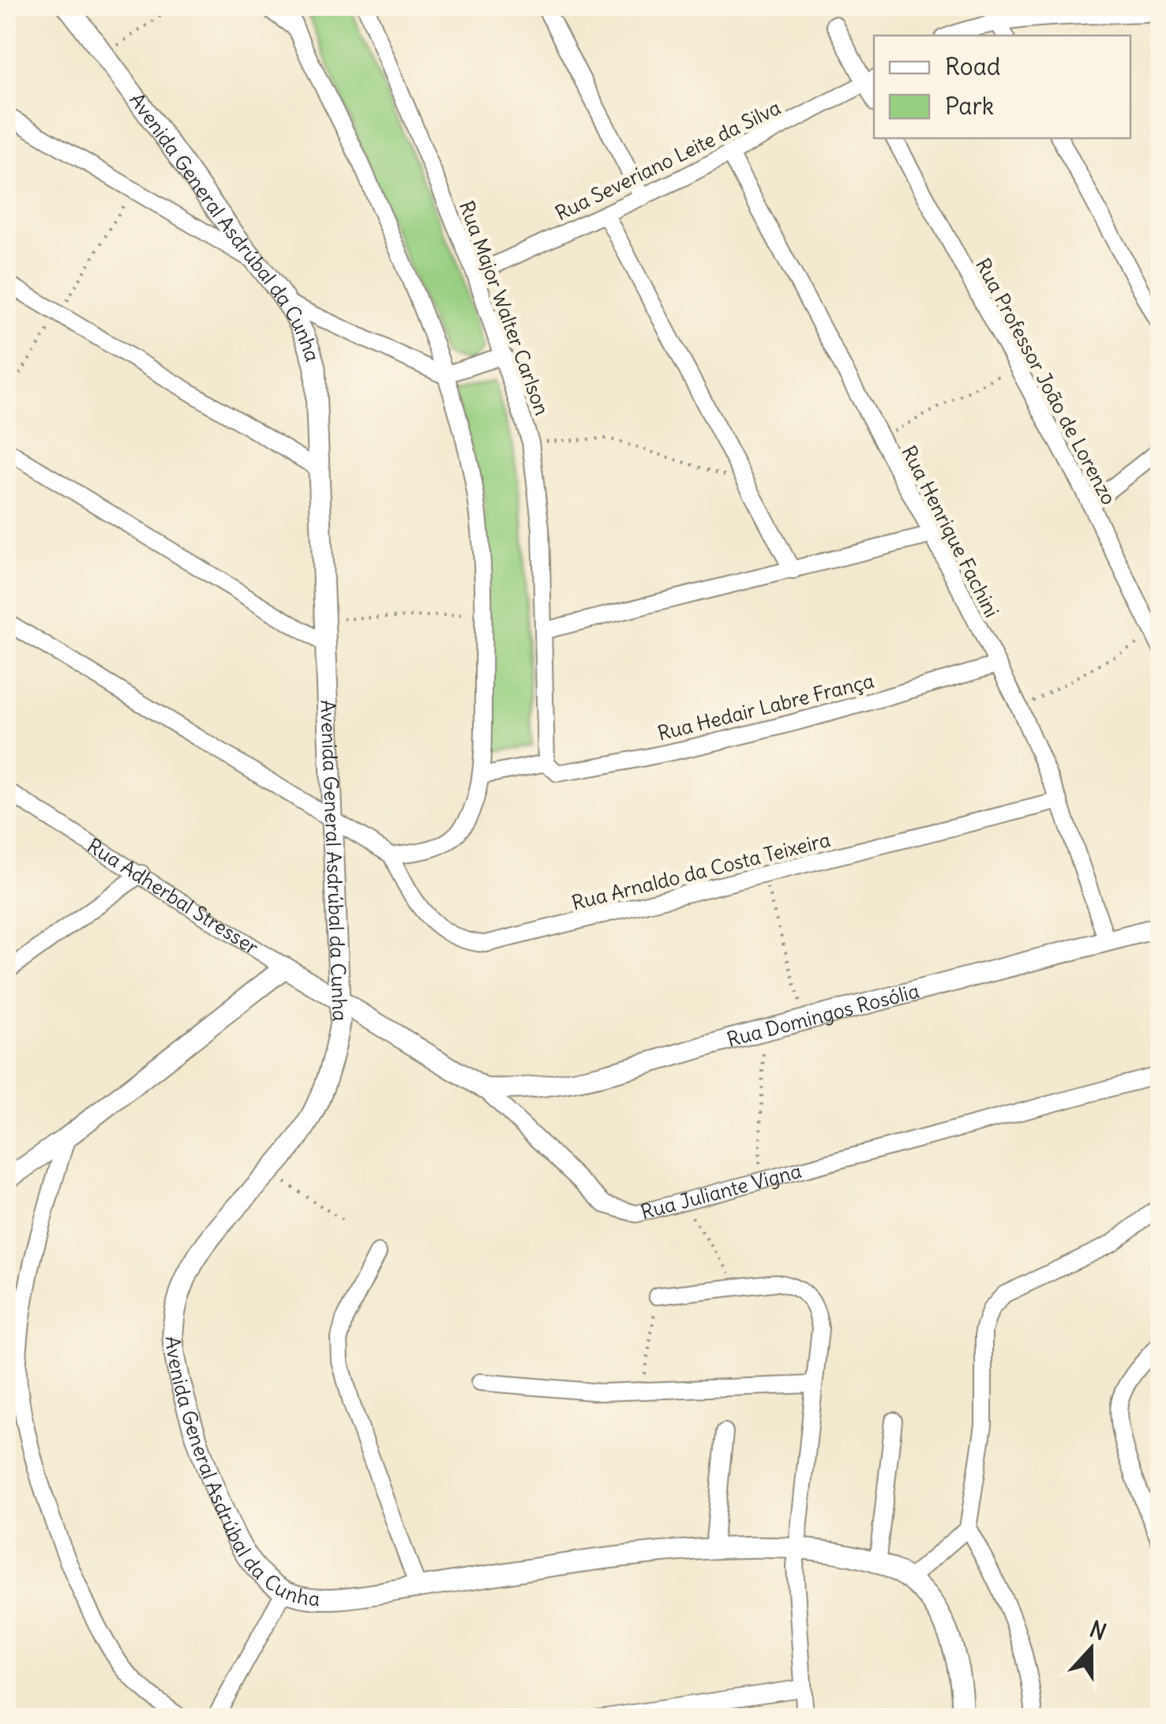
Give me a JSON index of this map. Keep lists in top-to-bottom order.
{
  "streets": {
    "street": [
      "Rua Severiano Leite da Silva",
      "Avenida General Asdrúbal da Cunha",
      "Rua Major Walter Carlson",
      "Rua Professor João de Lorenzo",
      "Rua Henrique Fachini",
      "Rua Hedair Labre França",
      "Rua Arnaldo da Costa Teixeira",
      "Rua Adherbal Stresser",
      "Rua Domingos Rosólia",
      "Rua Juliante Vigna"
    ]
  },
  "crossings": [
    ["Rua Severiano Leite da Silva", "Rua Major Walter Carlson"],
    ["Rua Severiano Leite da Silva", "Rua Henrique Fachini"],
    ["Avenida General Asdrúbal da Cunha", "Rua Adherbal Stresser"],
    ["Avenida General Asdrúbal da Cunha", "Rua Juliante Vigna"],
    ["Rua Major Walter Carlson", "Rua Hedair Labre França"],
    ["Rua Henrique Fachini", "Rua Hedair Labre França"],
    ["Rua Henrique Fachini", "Rua Arnaldo da Costa Teixeira"],
    ["Rua Henrique Fachini", "Rua Domingos Rosólia"],
    ["Rua Adherbal Stresser", "Rua Juliante Vigna"],
    ["Rua Domingos Rosólia", "Rua Juliante Vigna"]
  ],
  "legend": ["Road", "Park"],
  "north": "top"
}
